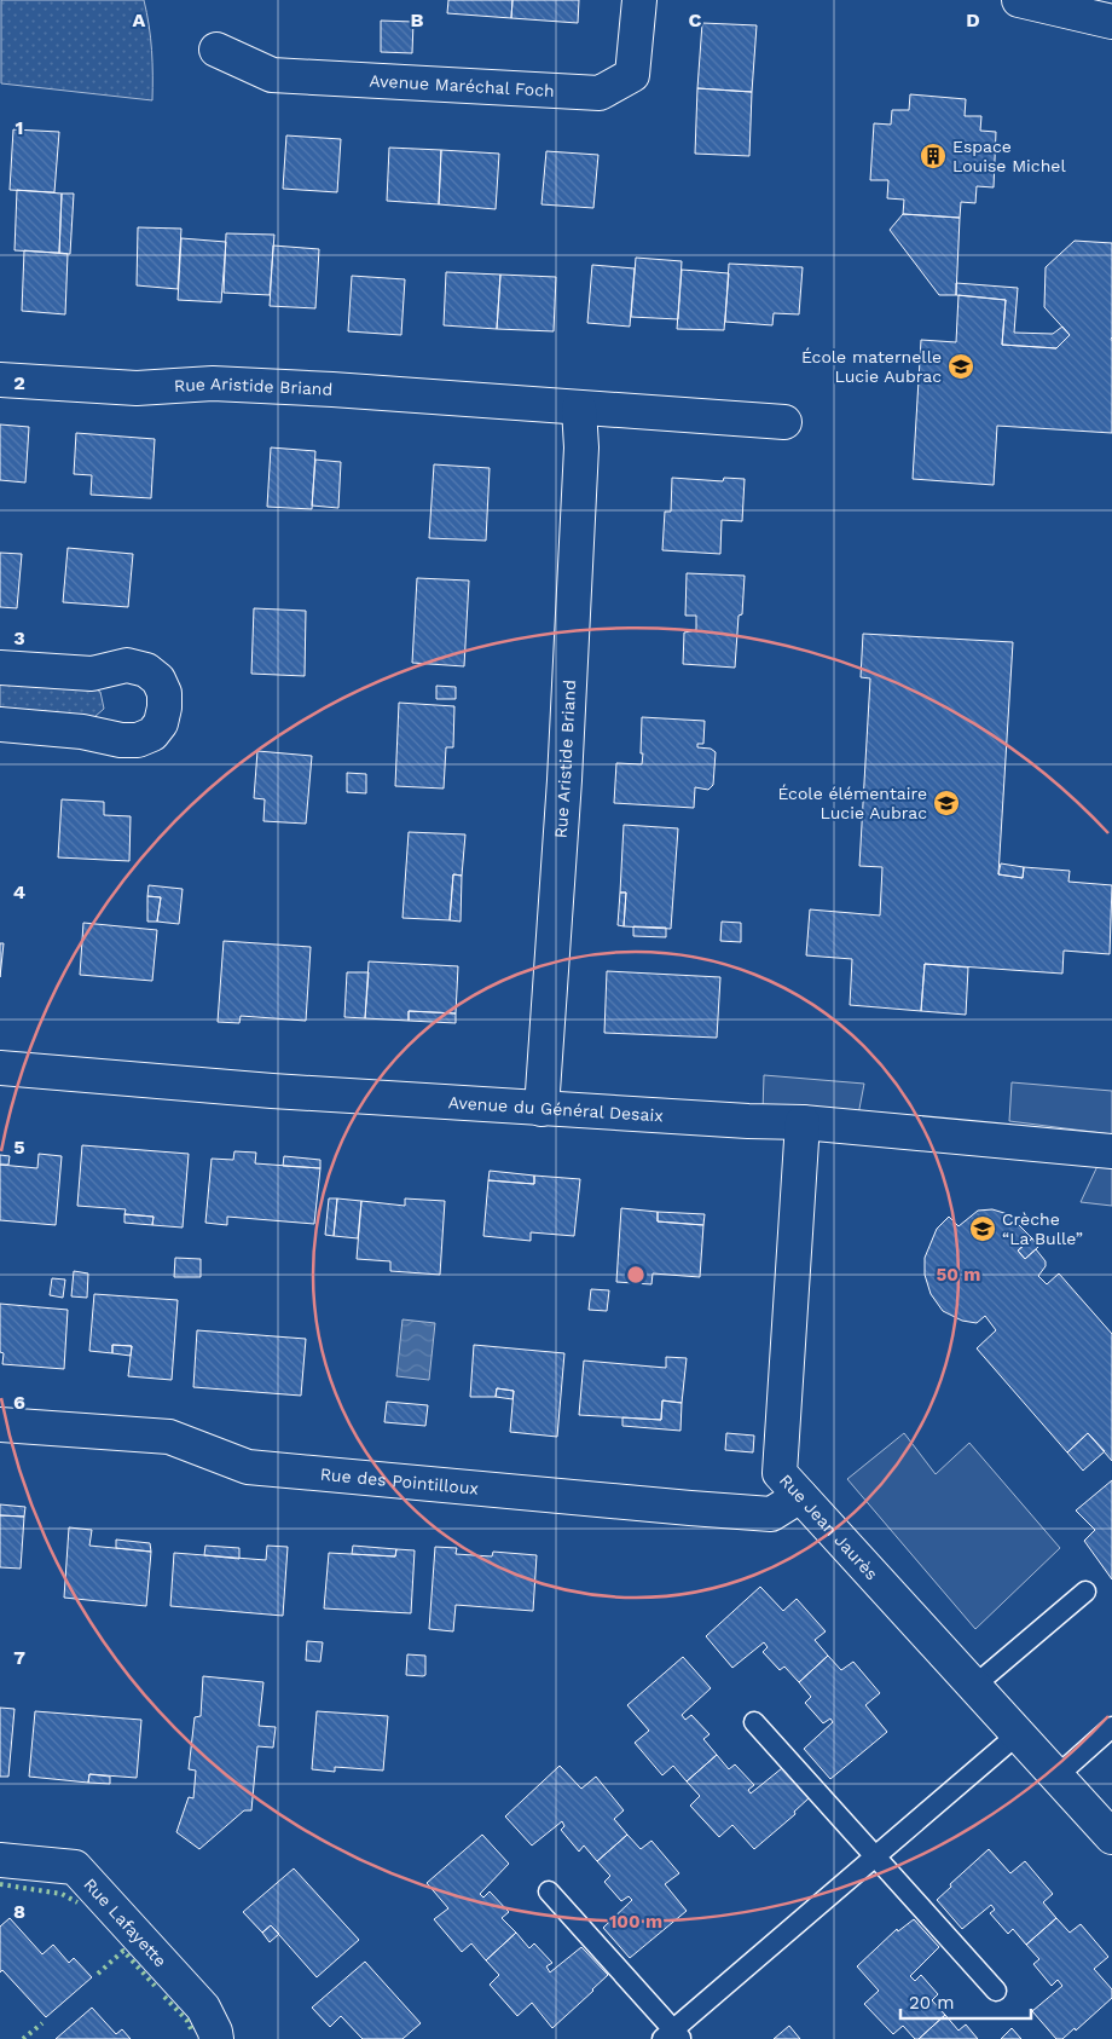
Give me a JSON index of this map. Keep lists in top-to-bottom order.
{
  "streets": {
    "street": [
      "Avenue Maréchal Foch",
      "Rue Aristide Briand",
      "Avenue du Général Desaix",
      "Rue des Pointilloux",
      "Rue Jean Jaurès",
      "Rue Lafayette"
    ]
  },
  "crossings": [
    ["Rue Aristide Briand", "Avenue du Général Desaix"],
    ["Avenue du Général Desaix", "Rue Jean Jaurès"],
    ["Rue des Pointilloux", "Rue Jean Jaurès"]
  ],
  "places": {
    "building": ["Espace Louise Michel"],
    "school or university": ["École maternelle Lucie Aubrac", "École élémentaire Lucie Aubrac", "Crèche “La Bulle”"]
  },
  "scale_bar": "20 m",
  "grid": {
    "columns": [
      "A",
      "B",
      "C",
      "D"
    ],
    "rows": [
      "1",
      "2",
      "3",
      "4",
      "5",
      "6",
      "7",
      "8"
    ]
  },
  "rings": ["50 m", "100 m"]
}
